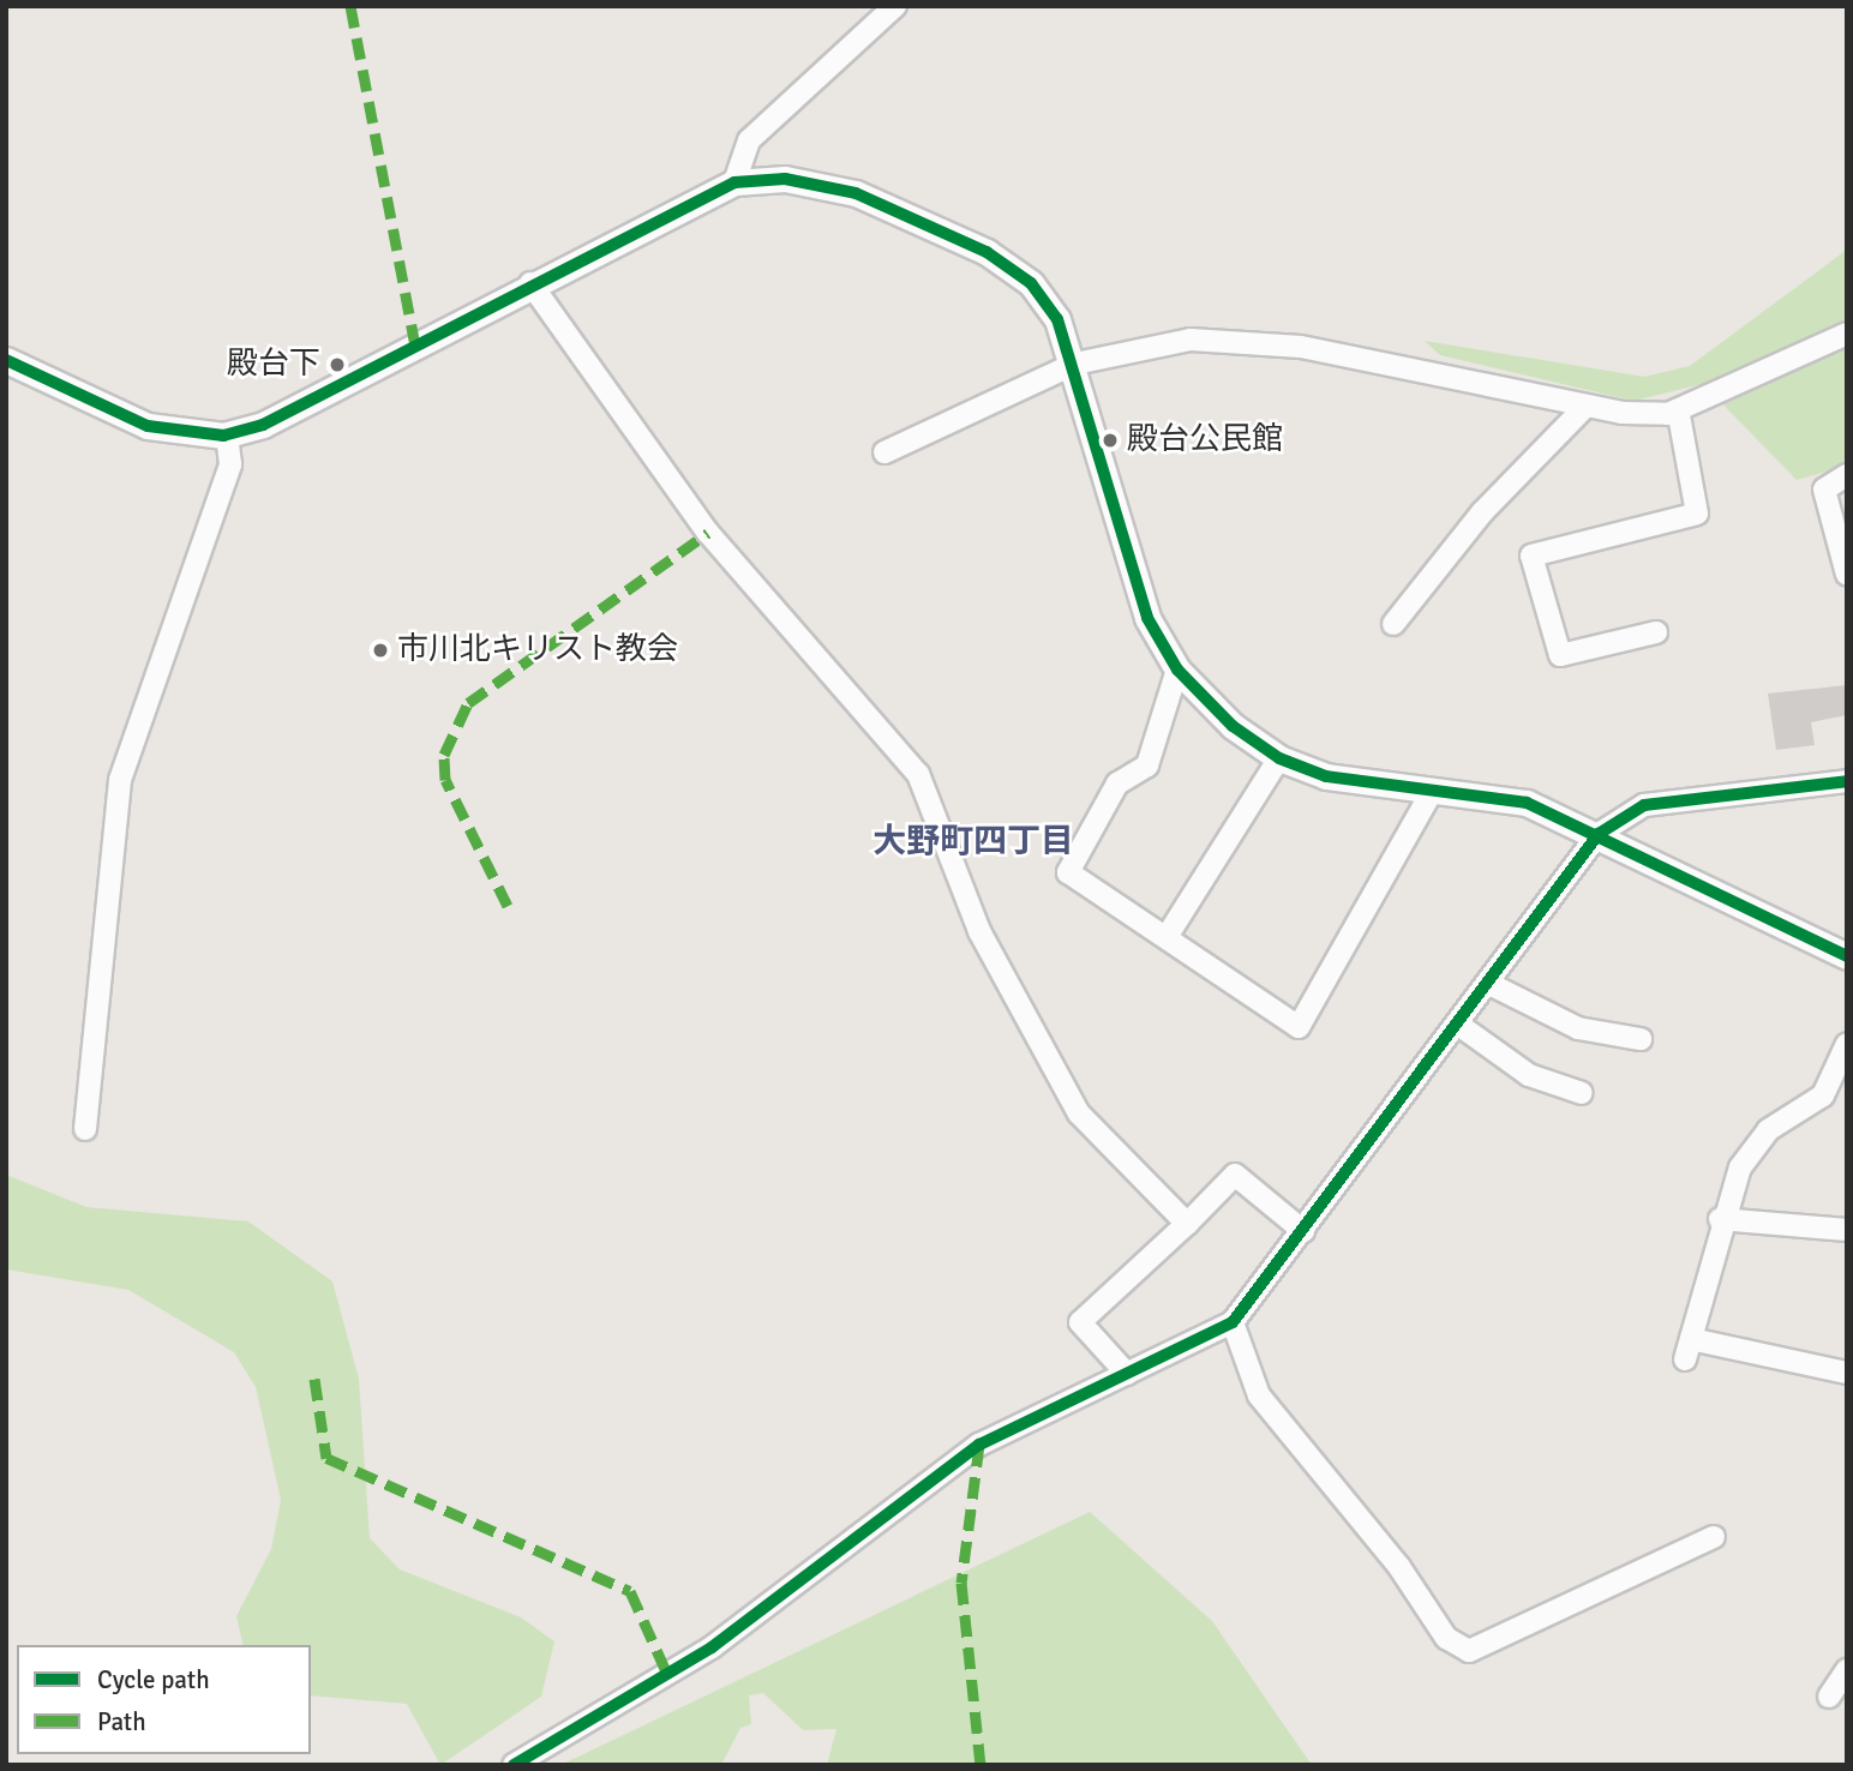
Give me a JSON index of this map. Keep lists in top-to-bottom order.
{
  "districts": ["大野町四丁目"],
  "places": ["殿台下", "殿台公民館", "市川北キリスト教会"],
  "legend": ["Cycle path", "Path"]
}
